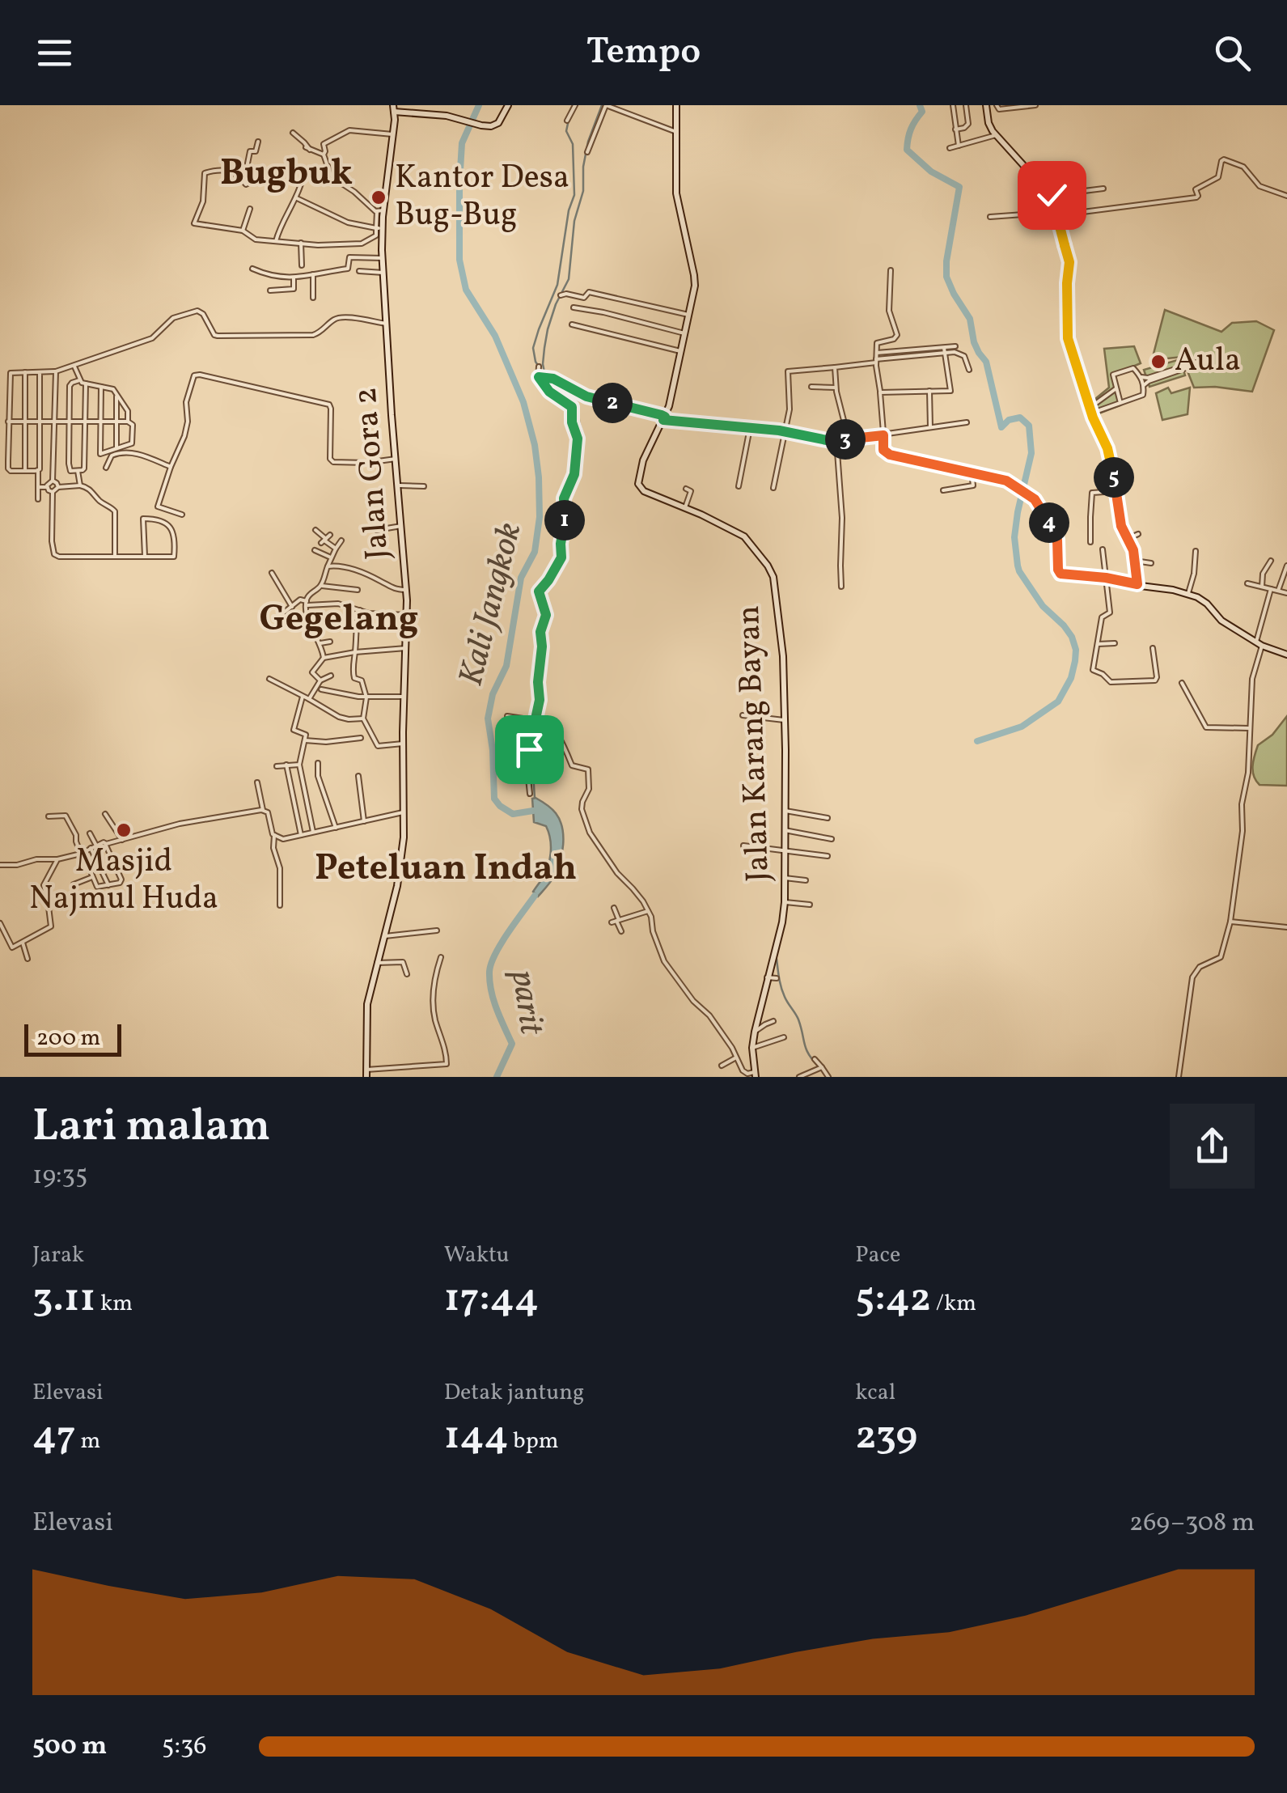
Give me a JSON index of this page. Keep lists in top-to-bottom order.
{
  "streets": {
    "street": ["Jalan Gora 2", "Jalan Karang Bayan"]
  },
  "districts": ["Bugbuk", "Gegelang", "Peteluan Indah"],
  "water": ["Kali Jangkok", "parit"],
  "places": ["Kantor Desa Bug-Bug", "Aula", "Masjid Najmul Huda"],
  "scale_bar": "200 m",
  "page": {
    "header": "Tempo",
    "pins": [
      "2",
      "3",
      "5",
      "1",
      "4"
    ],
    "scale": "200 m",
    "heading": ["Lari malam", "19:35"],
    "stats": [
      ["Jarak", "3.11 km"],
      ["Waktu", "17:44"],
      ["Pace", "5:42 /km"],
      ["Elevasi", "47 m"],
      ["Detak jantung", "144 bpm"],
      ["kcal", "239"]
    ],
    "chart": ["Elevasi", "269–308 m"],
    "list": [
      {
        "name": "500 m",
        "note": "5:36"
      }
    ]
  }
}
